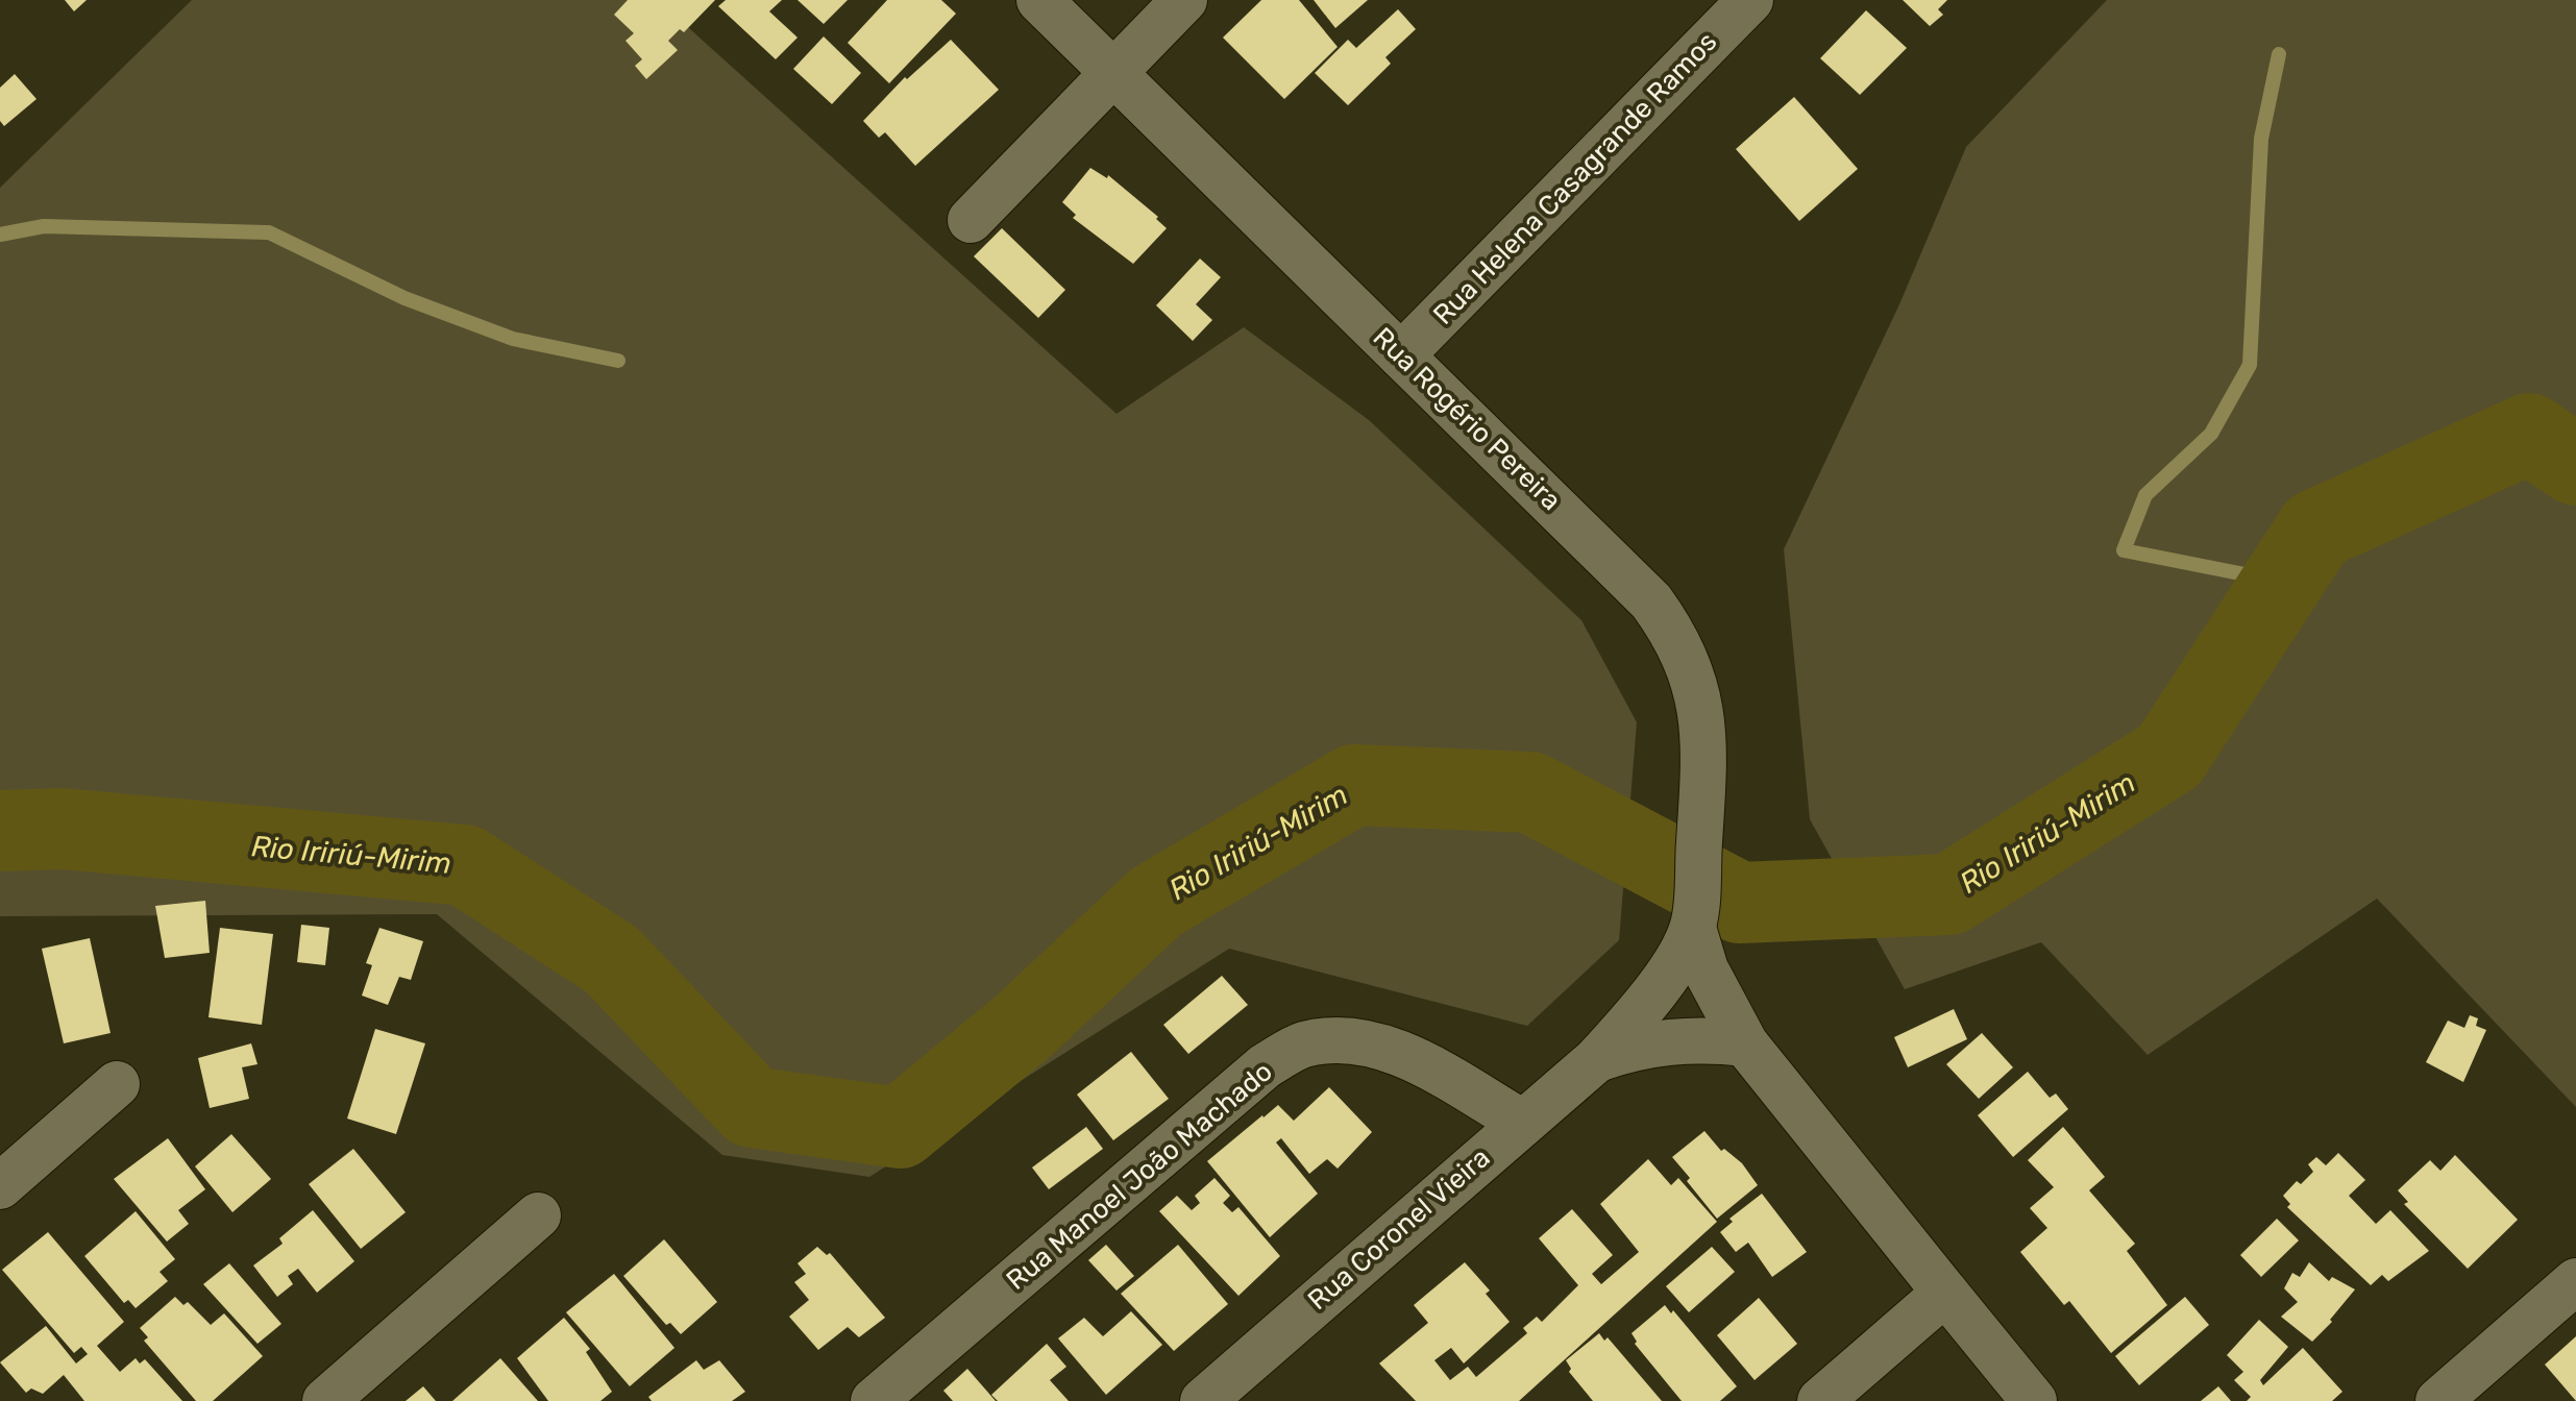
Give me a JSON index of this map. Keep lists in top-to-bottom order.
{
  "streets": {
    "street": [
      "Rua Helena Casagrande Ramos",
      "Rua Rogério Pereira",
      "Rua Manoel João Machado",
      "Rua Coronel Vieira"
    ]
  },
  "crossings": [
    ["Rua Helena Casagrande Ramos", "Rua Rogério Pereira"],
    ["Rua Manoel João Machado", "Rua Coronel Vieira"]
  ],
  "water": ["Rio Iririú-Mirim"]
}
